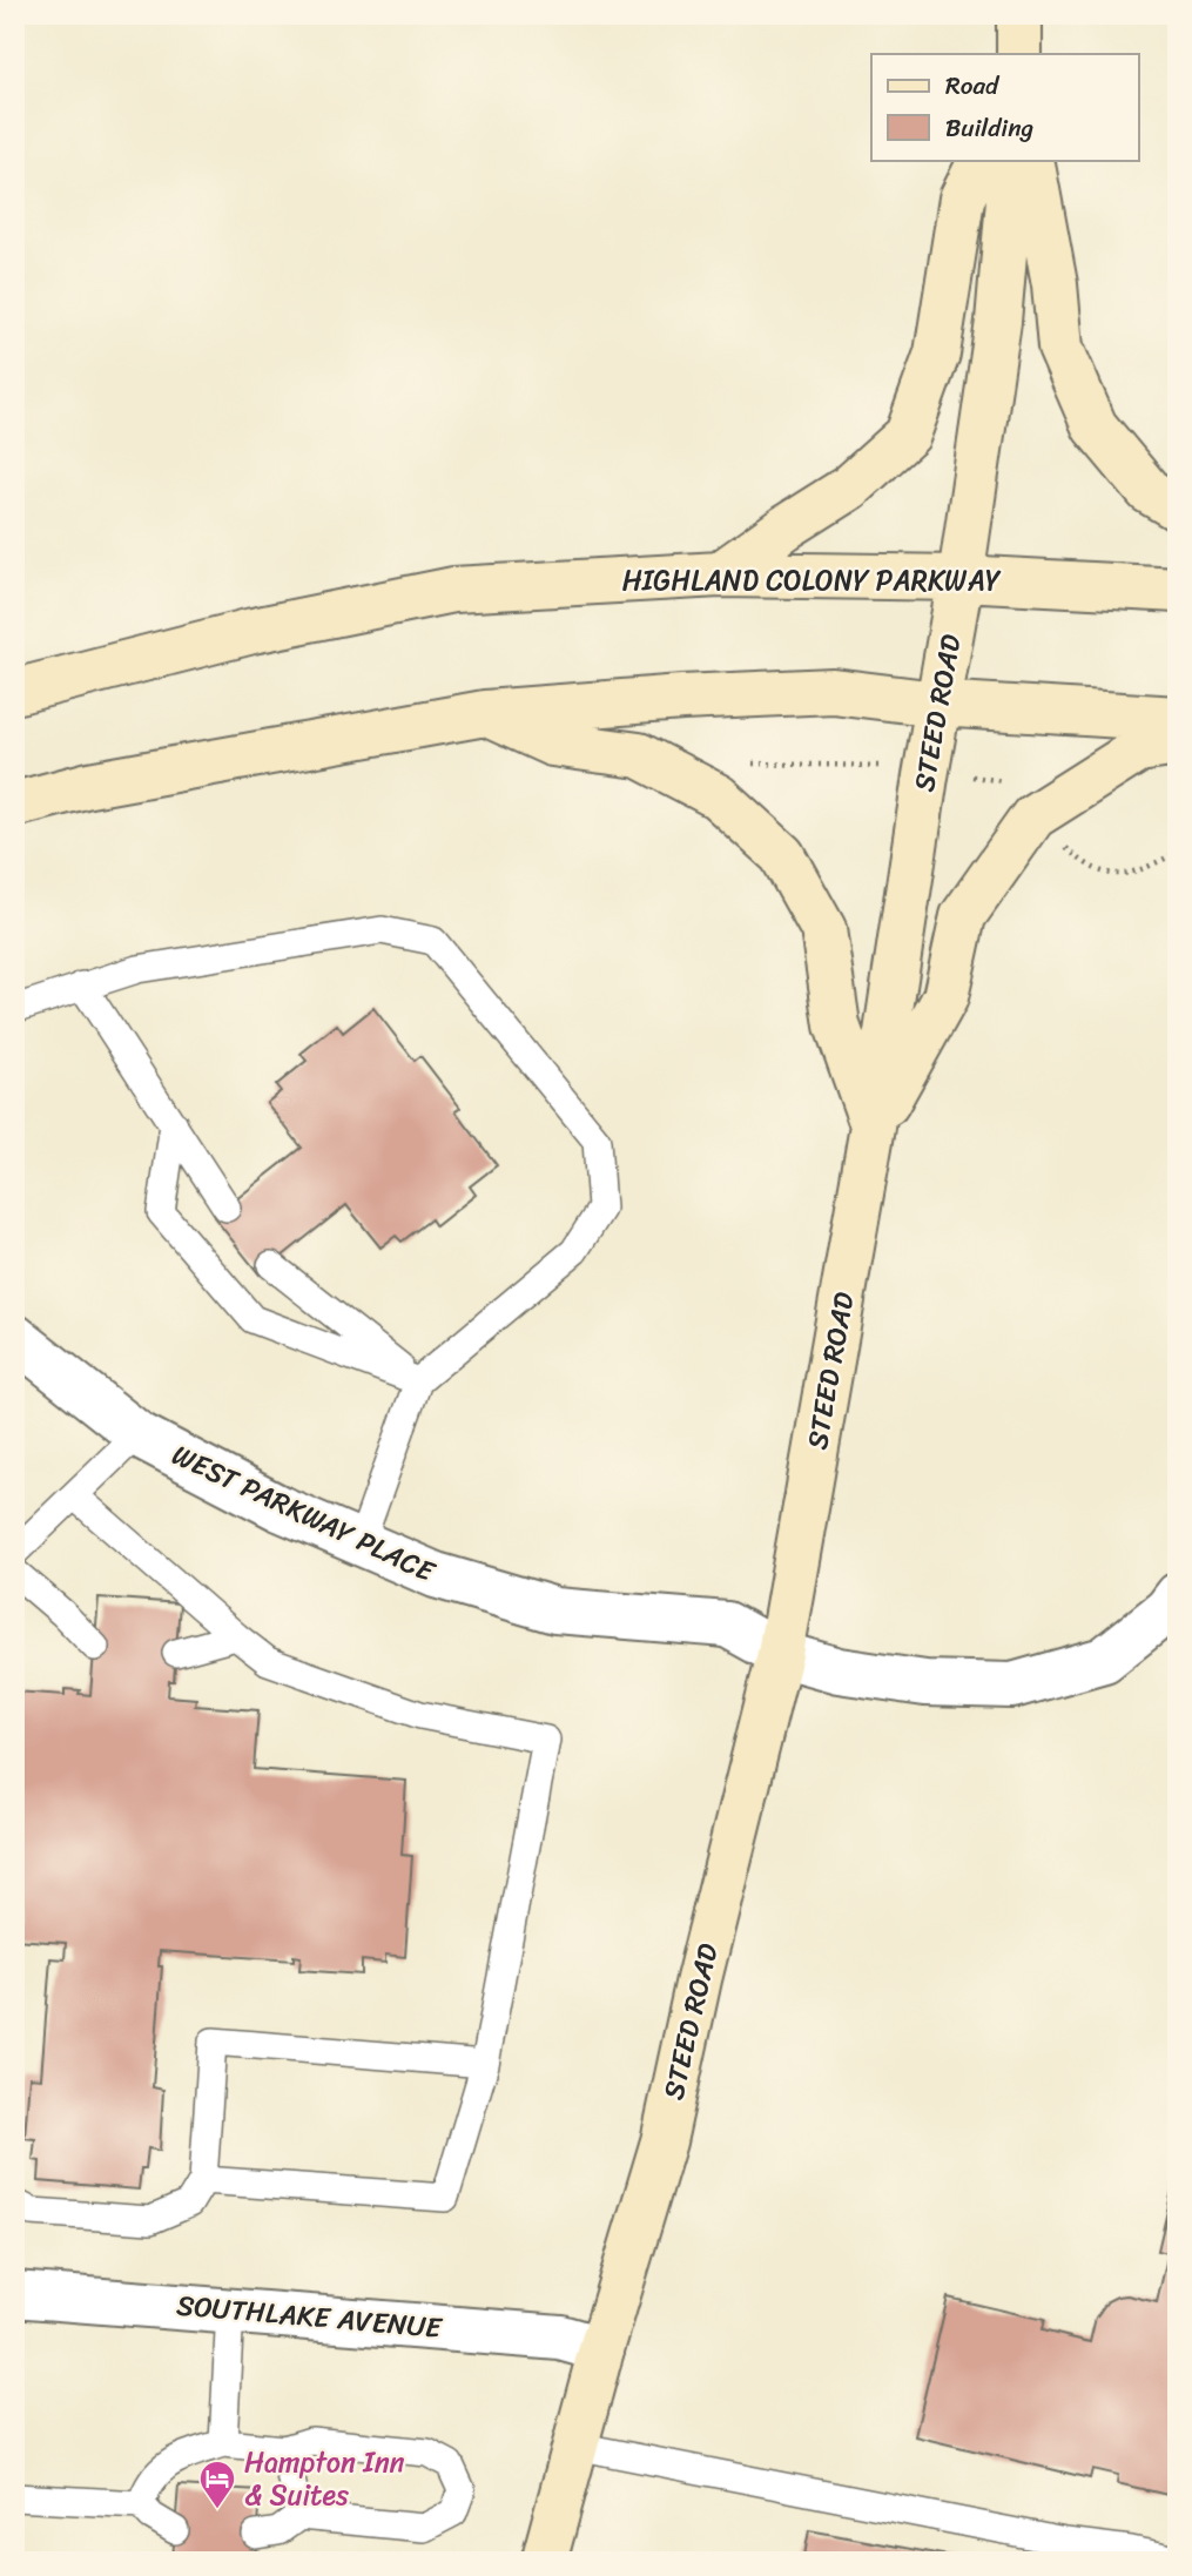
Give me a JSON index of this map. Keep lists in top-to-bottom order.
{
  "streets": {
    "street": [
      "HIGHLAND COLONY PARKWAY",
      "STEED ROAD",
      "WEST PARKWAY PLACE",
      "SOUTHLAKE AVENUE"
    ]
  },
  "crossings": [
    ["HIGHLAND COLONY PARKWAY", "STEED ROAD"],
    ["STEED ROAD", "WEST PARKWAY PLACE"],
    ["STEED ROAD", "SOUTHLAKE AVENUE"]
  ],
  "places": {
    "hotel": ["Hampton Inn & Suites"]
  },
  "legend": ["Road", "Building"]
}
